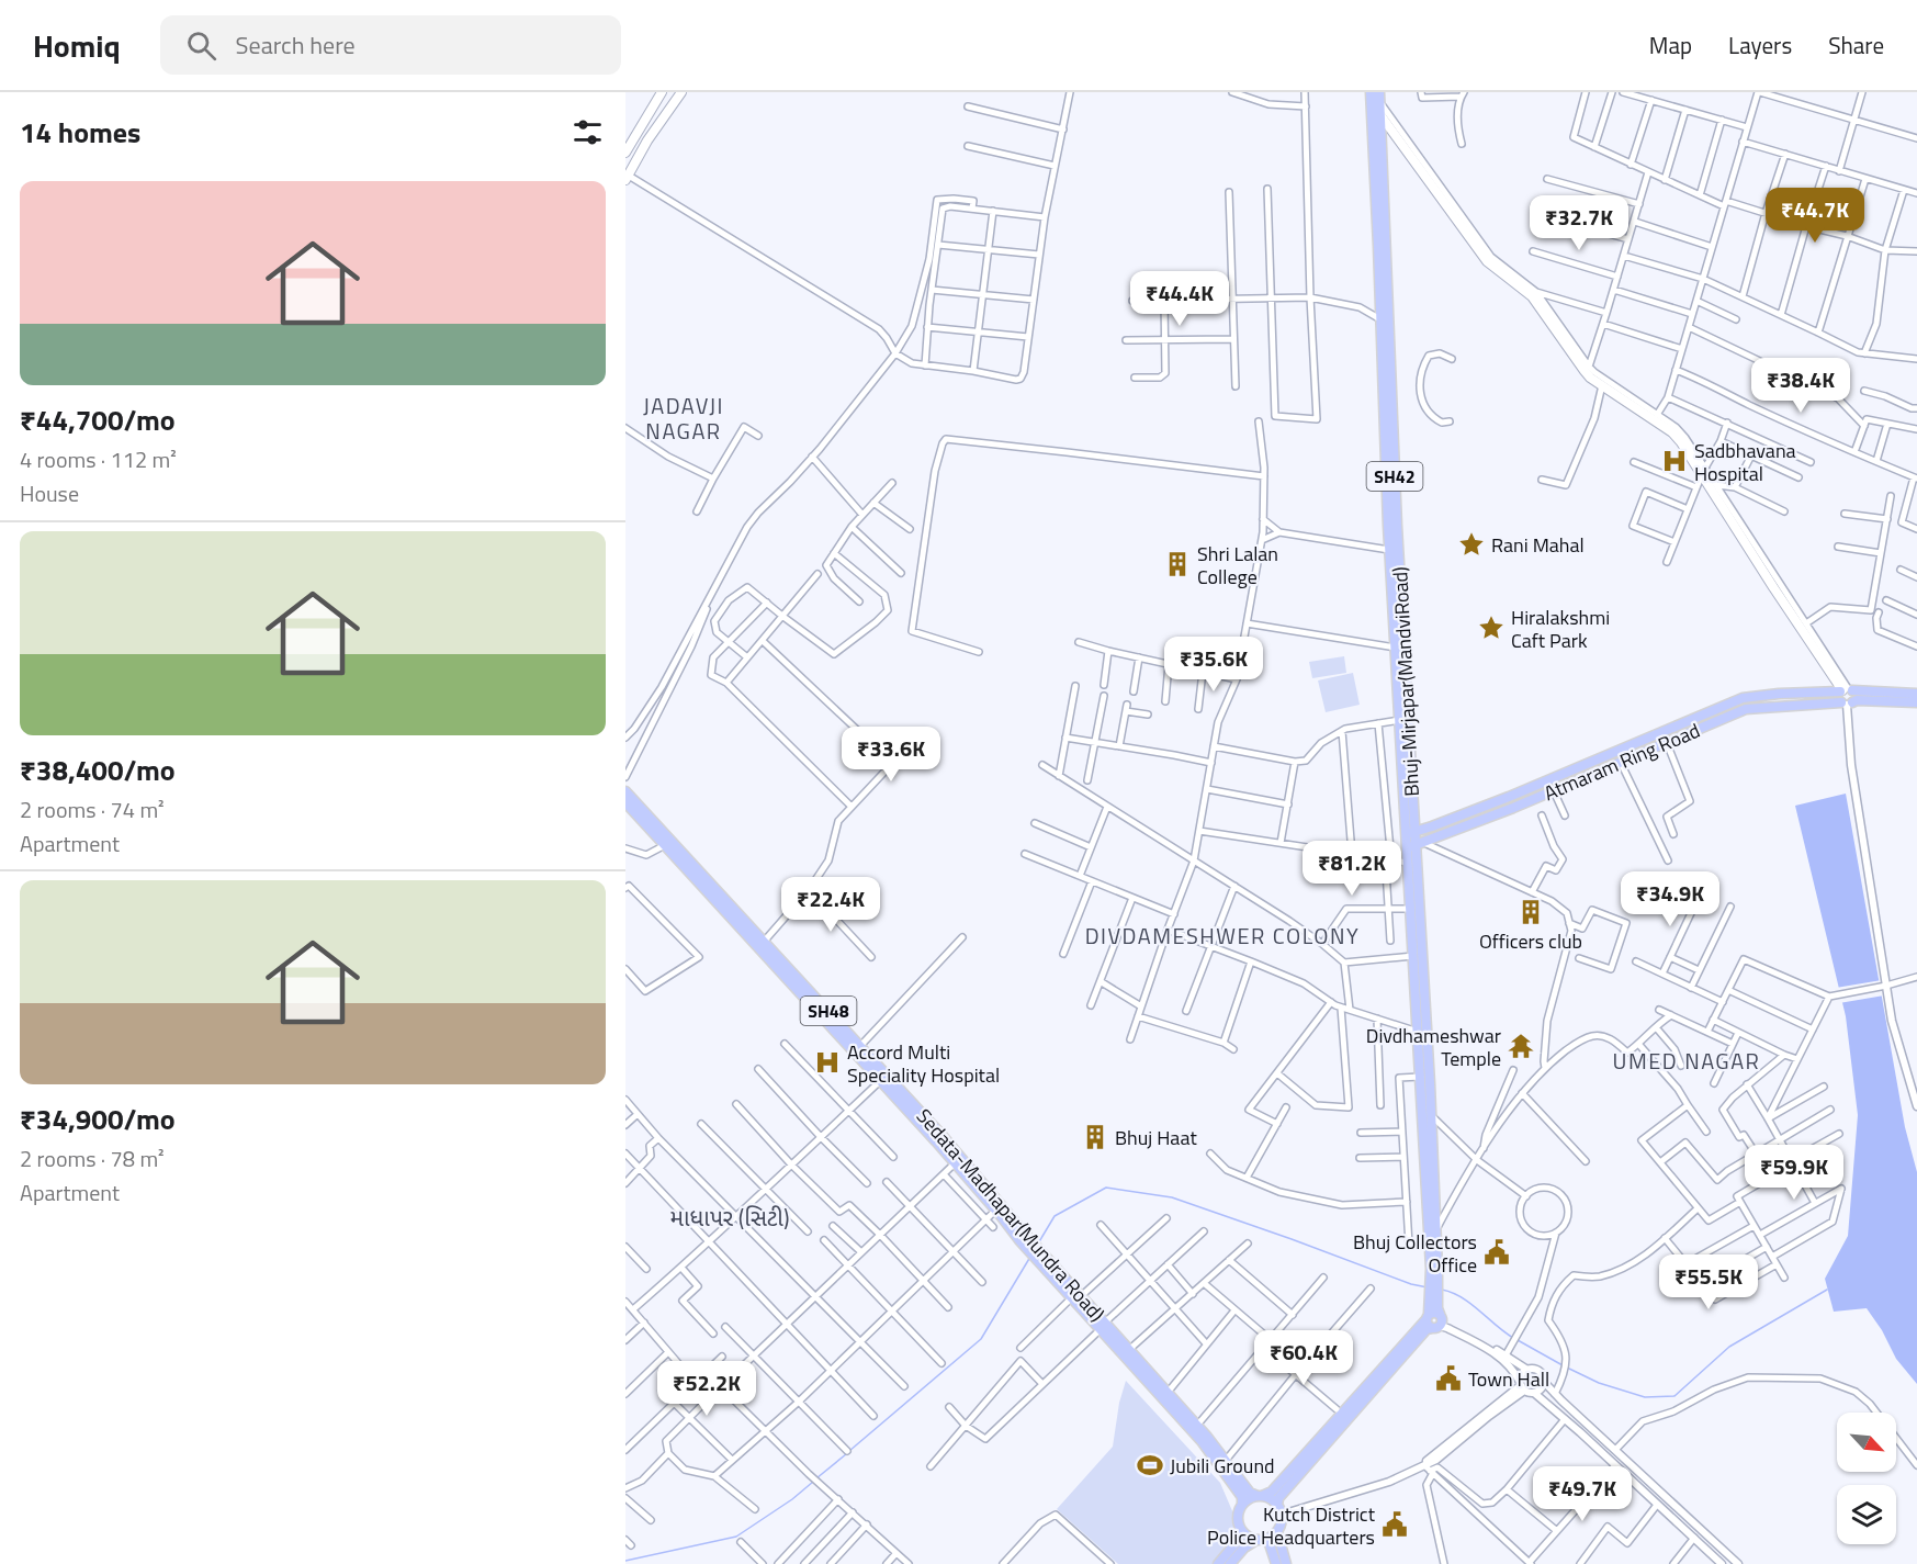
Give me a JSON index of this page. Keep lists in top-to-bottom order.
{
  "streets": {
    "main road": [
      "SH42",
      "Bhuj-Mirjapar(MandviRoad)",
      "Atmaram Ring Road",
      "SH48",
      "Sedata-Madhapar(Mundra Road)"
    ]
  },
  "crossings": [
    ["SH42", "Bhuj-Mirjapar(MandviRoad)"],
    ["Bhuj-Mirjapar(MandviRoad)", "Atmaram Ring Road"]
  ],
  "districts": [
    "JADAVJI NAGAR",
    "DIVDAMESHWER COLONY",
    "UMED NAGAR",
    "માધાપર (સિટી)"
  ],
  "places": {
    "hospital": ["Sadbhavana Hospital", "Accord Multi Speciality Hospital"],
    "place": ["Rani Mahal", "Hiralakshmi Caft Park"],
    "building": ["Shri Lalan College", "Officers club", "Bhuj Haat"],
    "temple": ["Divdhameshwar Temple"],
    "public building": ["Bhuj Collectors Office", "Town Hall", "Kutch District Police Headquarters"],
    "sports": ["Jubili Ground"]
  },
  "north": "bottom right",
  "page": {
    "header": "Homiq",
    "search": "Search here",
    "nav": ["Map", "Layers", "Share"],
    "heading": "14 homes",
    "list": [
      {
        "name": "₹44,700/mo",
        "note": "4 rooms · 112 m² · House"
      },
      {
        "name": "₹38,400/mo",
        "note": "2 rooms · 74 m² · Apartment"
      },
      {
        "name": "₹34,900/mo",
        "note": "2 rooms · 78 m² · Apartment"
      }
    ],
    "price": [
      "₹44.7K",
      "₹32.7K",
      "₹44.4K",
      "₹38.4K",
      "₹35.6K",
      "₹33.6K",
      "₹81.2K",
      "₹34.9K",
      "₹22.4K",
      "₹59.9K",
      "₹55.5K",
      "₹60.4K",
      "₹52.2K",
      "₹49.7K"
    ]
  }
}
